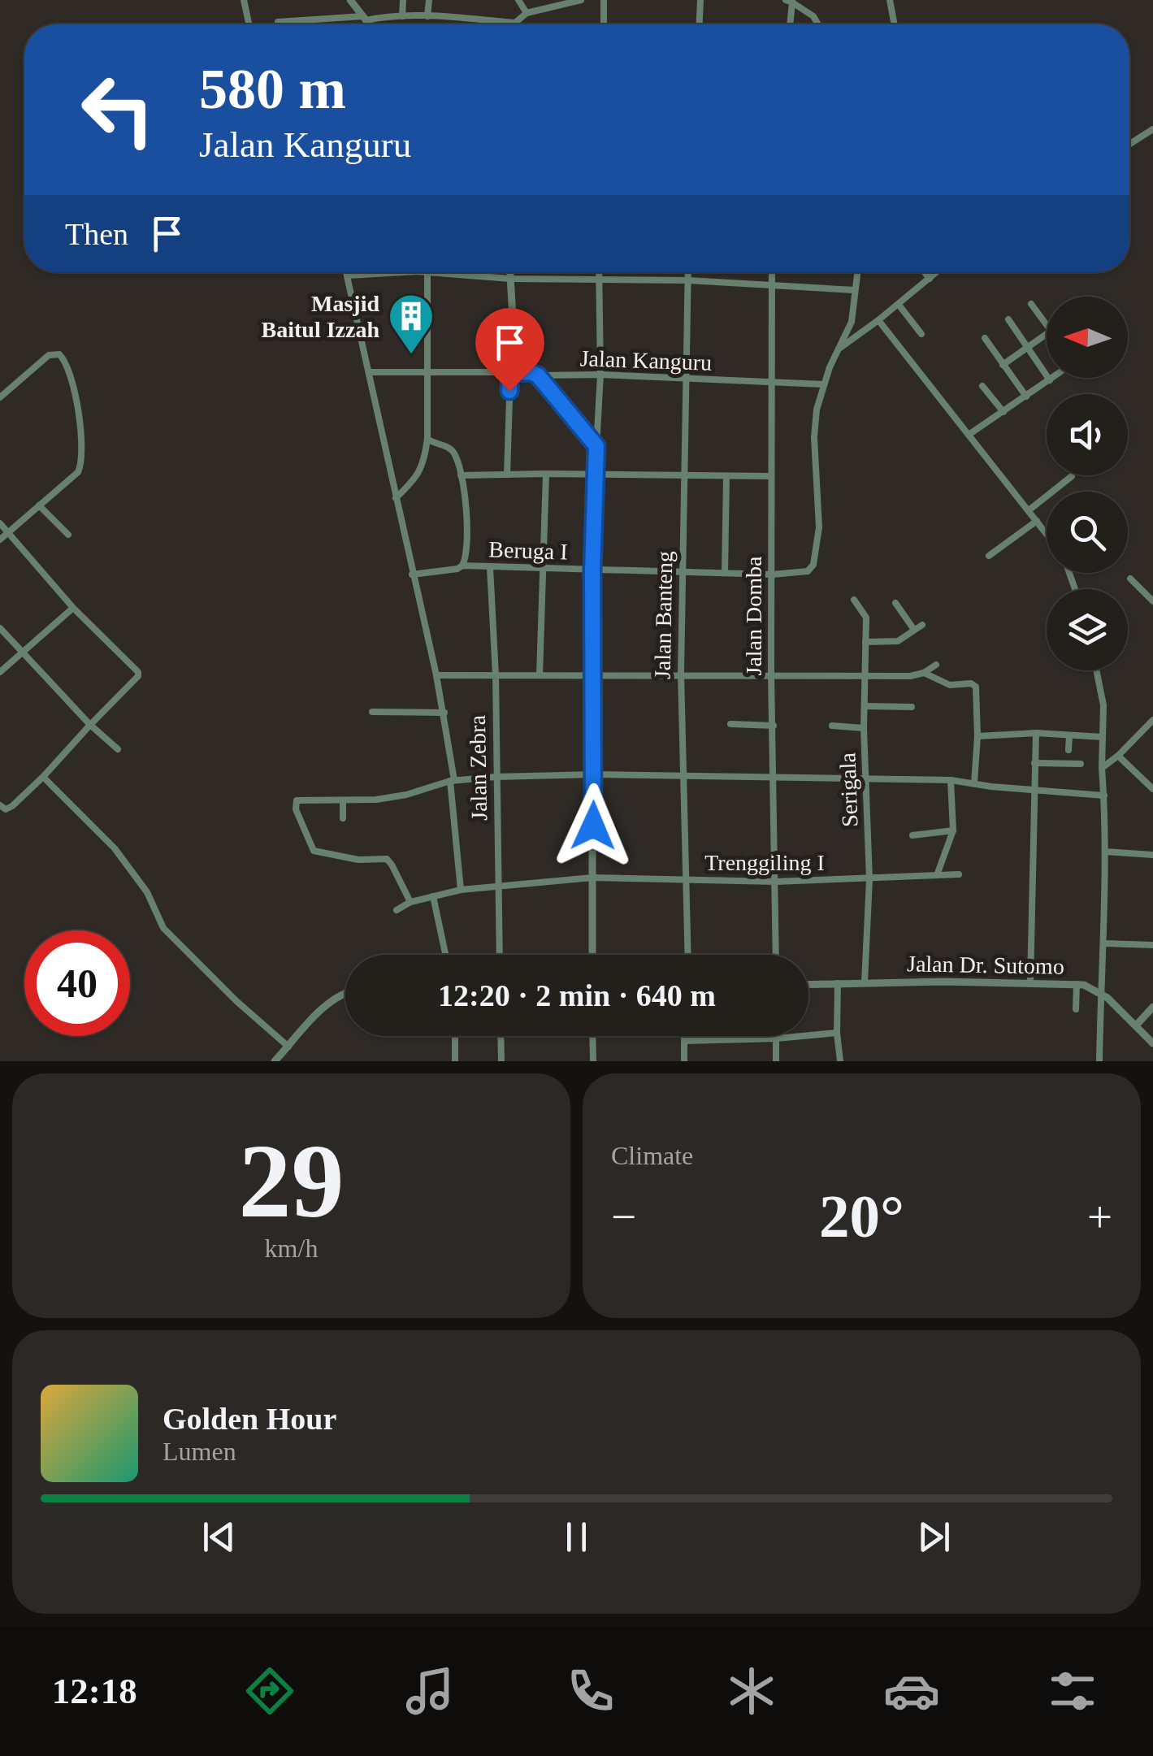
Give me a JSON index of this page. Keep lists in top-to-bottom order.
{
  "streets": {
    "street": [
      "Jalan Kanguru",
      "Beruga I",
      "Jalan Banteng",
      "Jalan Domba",
      "Jalan Zebra",
      "Serigala",
      "Trenggiling I",
      "Jalan Dr. Sutomo"
    ]
  },
  "crossings": [
    ["Jalan Kanguru", "Beruga I"],
    ["Jalan Kanguru", "Jalan Banteng"],
    ["Jalan Kanguru", "Jalan Domba"],
    ["Beruga I", "Jalan Banteng"],
    ["Beruga I", "Jalan Domba"],
    ["Beruga I", "Jalan Zebra"],
    ["Jalan Banteng", "Trenggiling I"],
    ["Jalan Domba", "Trenggiling I"],
    ["Jalan Zebra", "Trenggiling I"],
    ["Serigala", "Trenggiling I"],
    ["Serigala", "Jalan Dr. Sutomo"]
  ],
  "places": {
    "building": ["Masjid Baitul Izzah"]
  },
  "north": "left",
  "page": {
    "turn": ["580 m", "Jalan Kanguru"],
    "then": "Then",
    "limit": "40",
    "trip": "12:20 · 2 min · 640 m",
    "tile": [
      ["29", "km/h"],
      "Climate"
    ],
    "heat": ["−", "20°", "+"],
    "song": ["Golden Hour", "Lumen"],
    "tabs": "12:18"
  }
}
